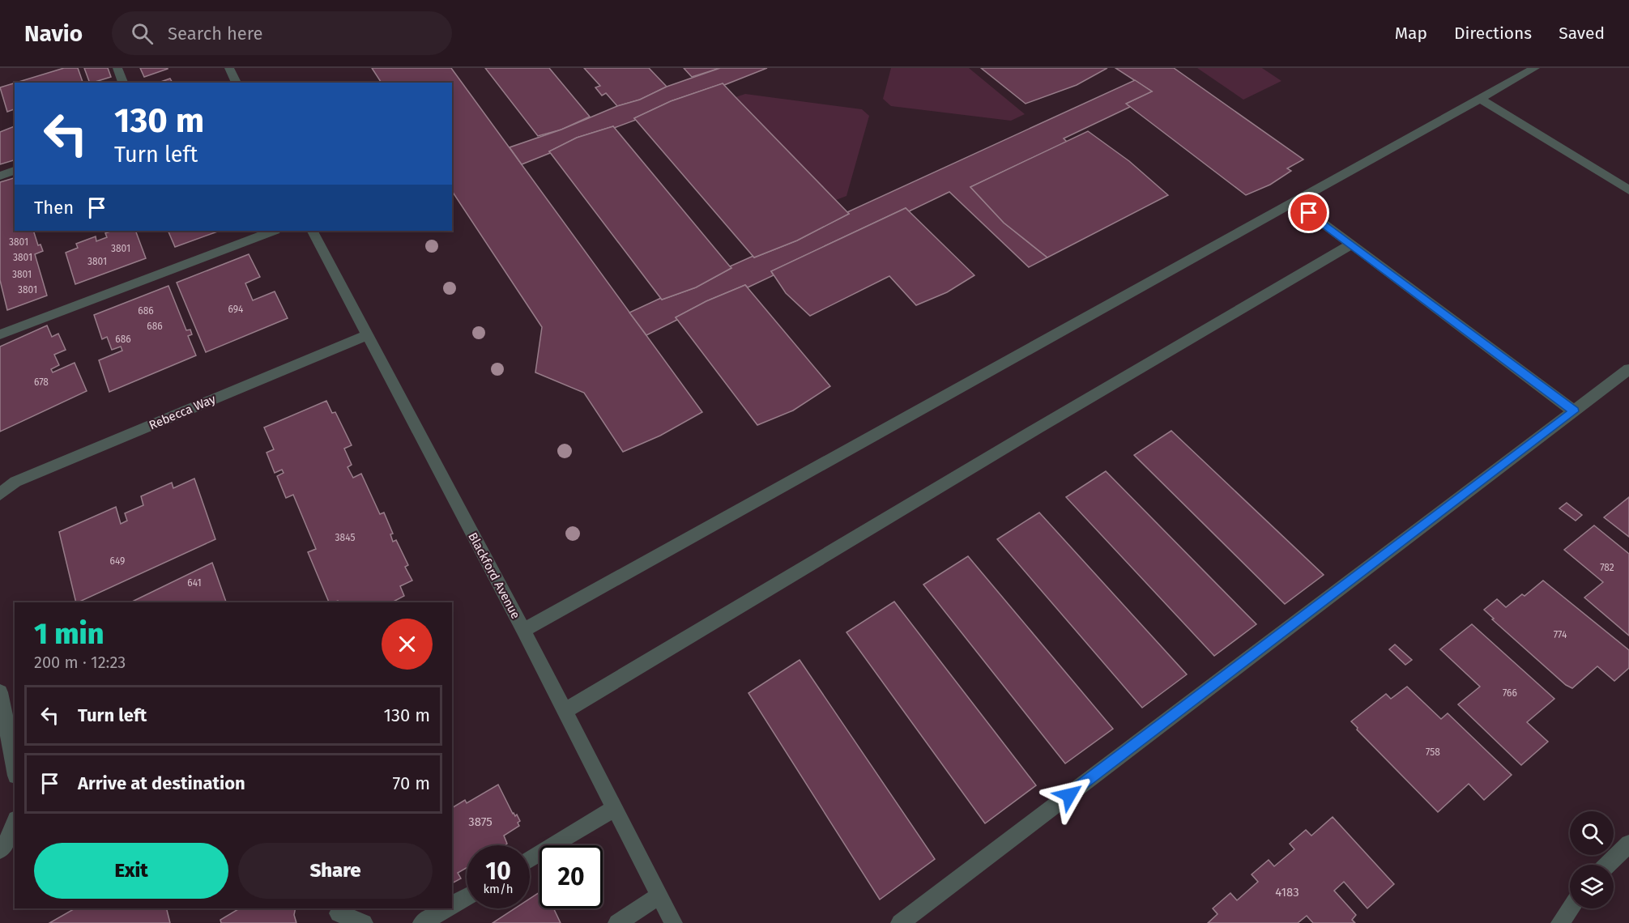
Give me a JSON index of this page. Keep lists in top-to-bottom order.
{
  "streets": {
    "street": ["Rebecca Way", "Blackford Avenue"]
  },
  "crossings": [
    ["Rebecca Way", "Blackford Avenue"]
  ],
  "house_numbers": [
    "3801",
    "3801",
    "3801",
    "3801",
    "3801",
    "3801",
    "694",
    "686",
    "686",
    "686",
    "678",
    "3845",
    "649",
    "782",
    "641",
    "774",
    "766",
    "758",
    "3875",
    "4183"
  ],
  "page": {
    "header": "Navio",
    "search": "Search here",
    "nav": ["Map", "Directions", "Saved"],
    "turn": ["130 m", "Turn left"],
    "then": "Then",
    "heading": ["1 min", "200 m · 12:23"],
    "list": [
      {
        "name": "Turn left",
        "value": "130 m"
      },
      {
        "name": "Arrive at destination",
        "value": "70 m"
      }
    ],
    "buttons": ["Exit", "Share"],
    "speed": "10 km/h",
    "limit": "20"
  }
}
